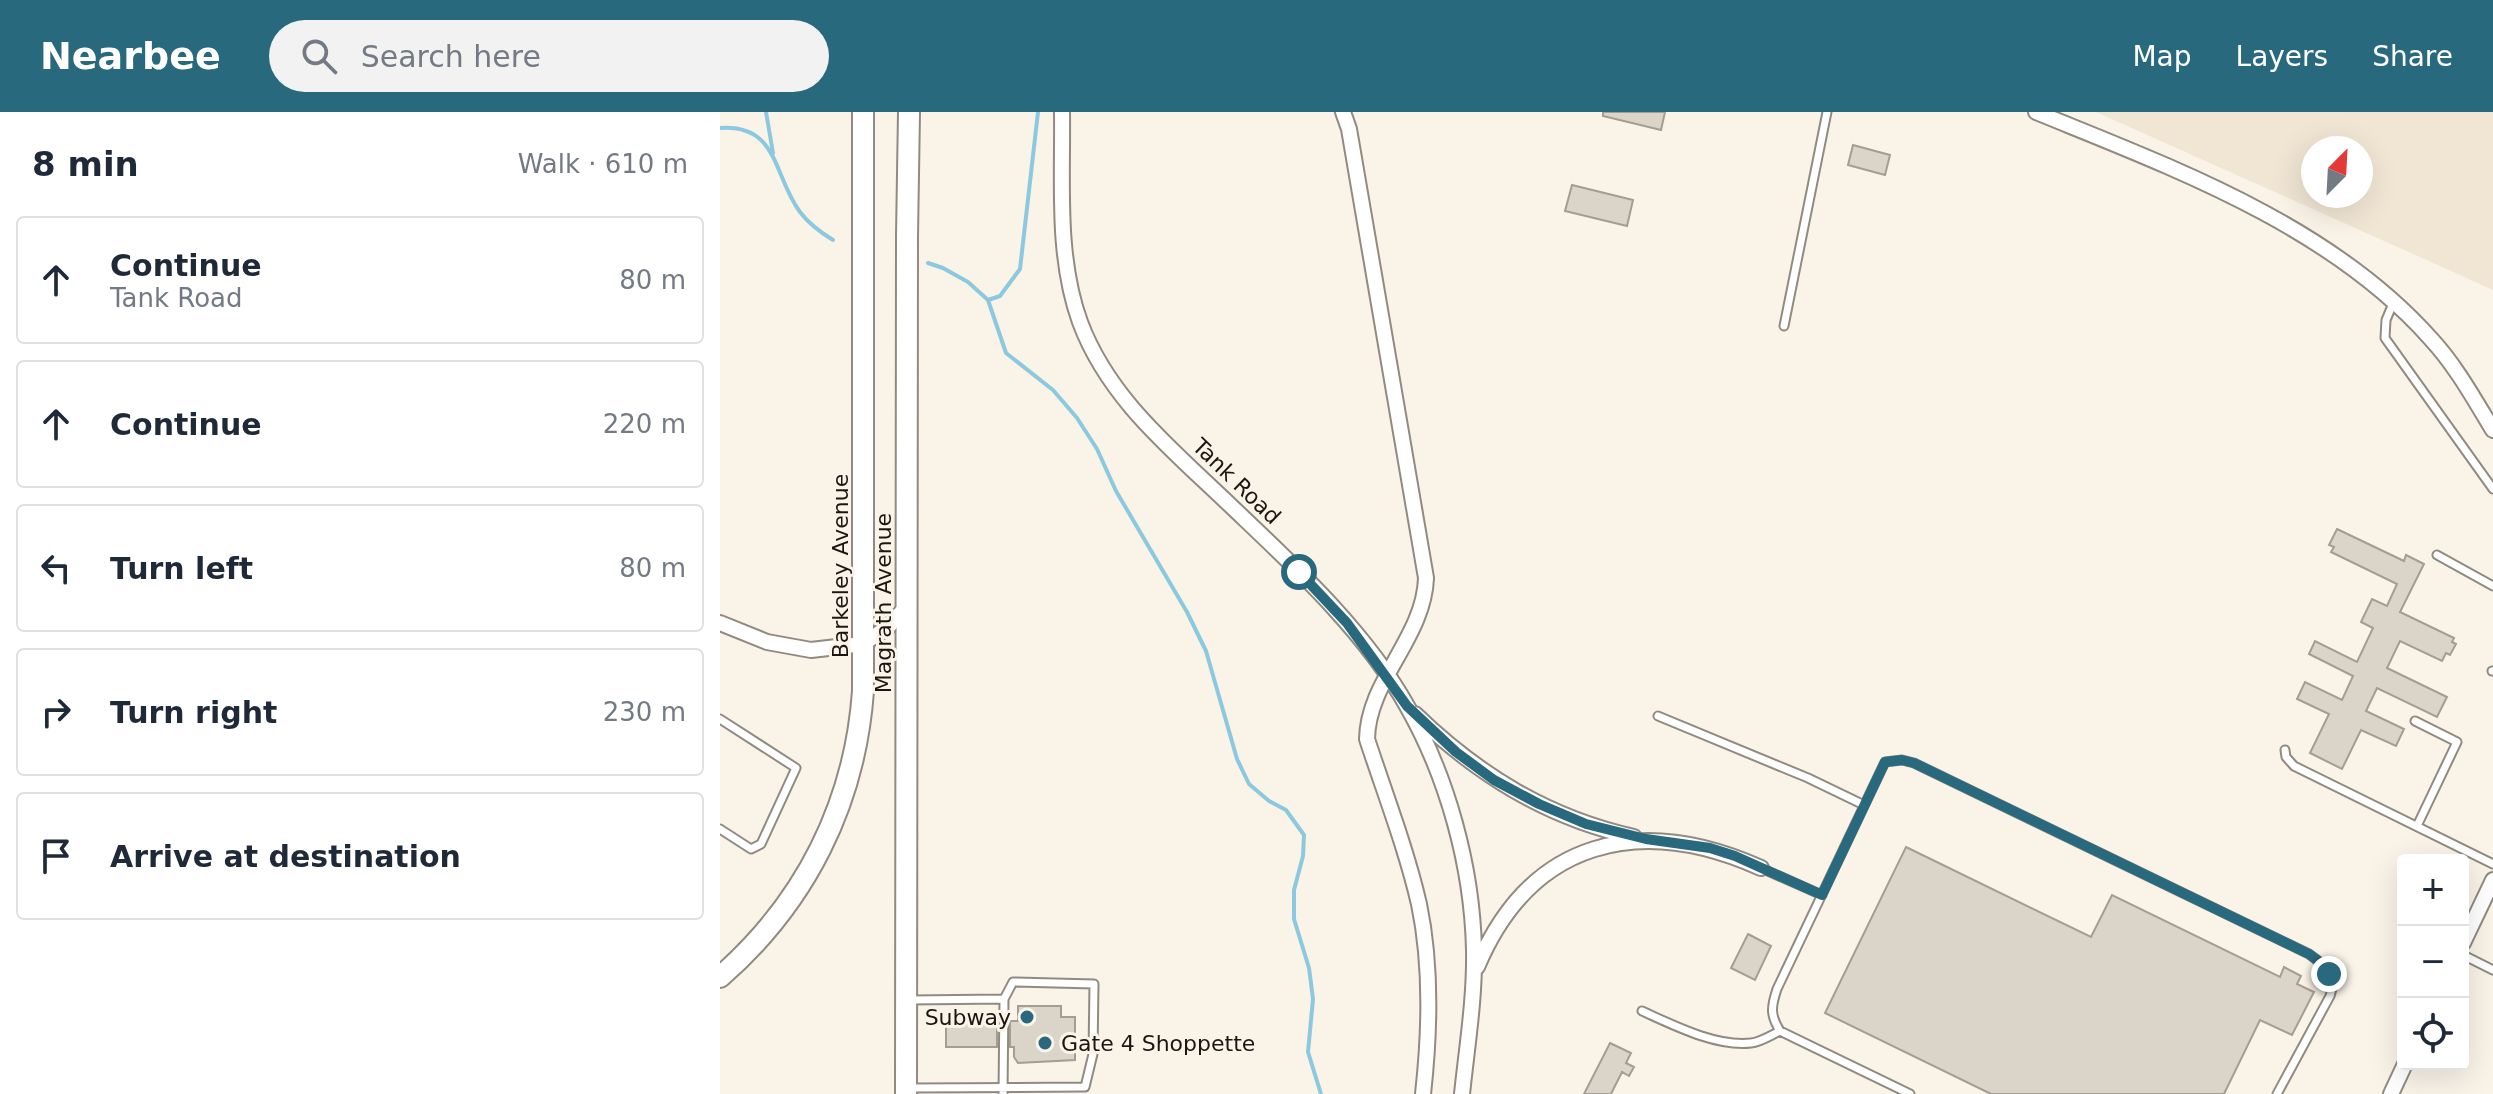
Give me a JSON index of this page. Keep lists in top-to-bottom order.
{
  "streets": {
    "main road": ["Barkeley Avenue", "Magrath Avenue"],
    "street": ["Tank Road"]
  },
  "places": ["Subway", "Gate 4 Shoppette"],
  "north": "top right",
  "page": {
    "header": "Nearbee",
    "search": "Search here",
    "nav": ["Map", "Layers", "Share"],
    "heading": ["8 min", "Walk · 610 m"],
    "list": [
      ["Continue", "Tank Road", "80 m"],
      ["Continue", "220 m"],
      ["Turn left", "80 m"],
      ["Turn right", "230 m"],
      "Arrive at destination"
    ],
    "map_buttons": ["+", "−"]
  }
}
